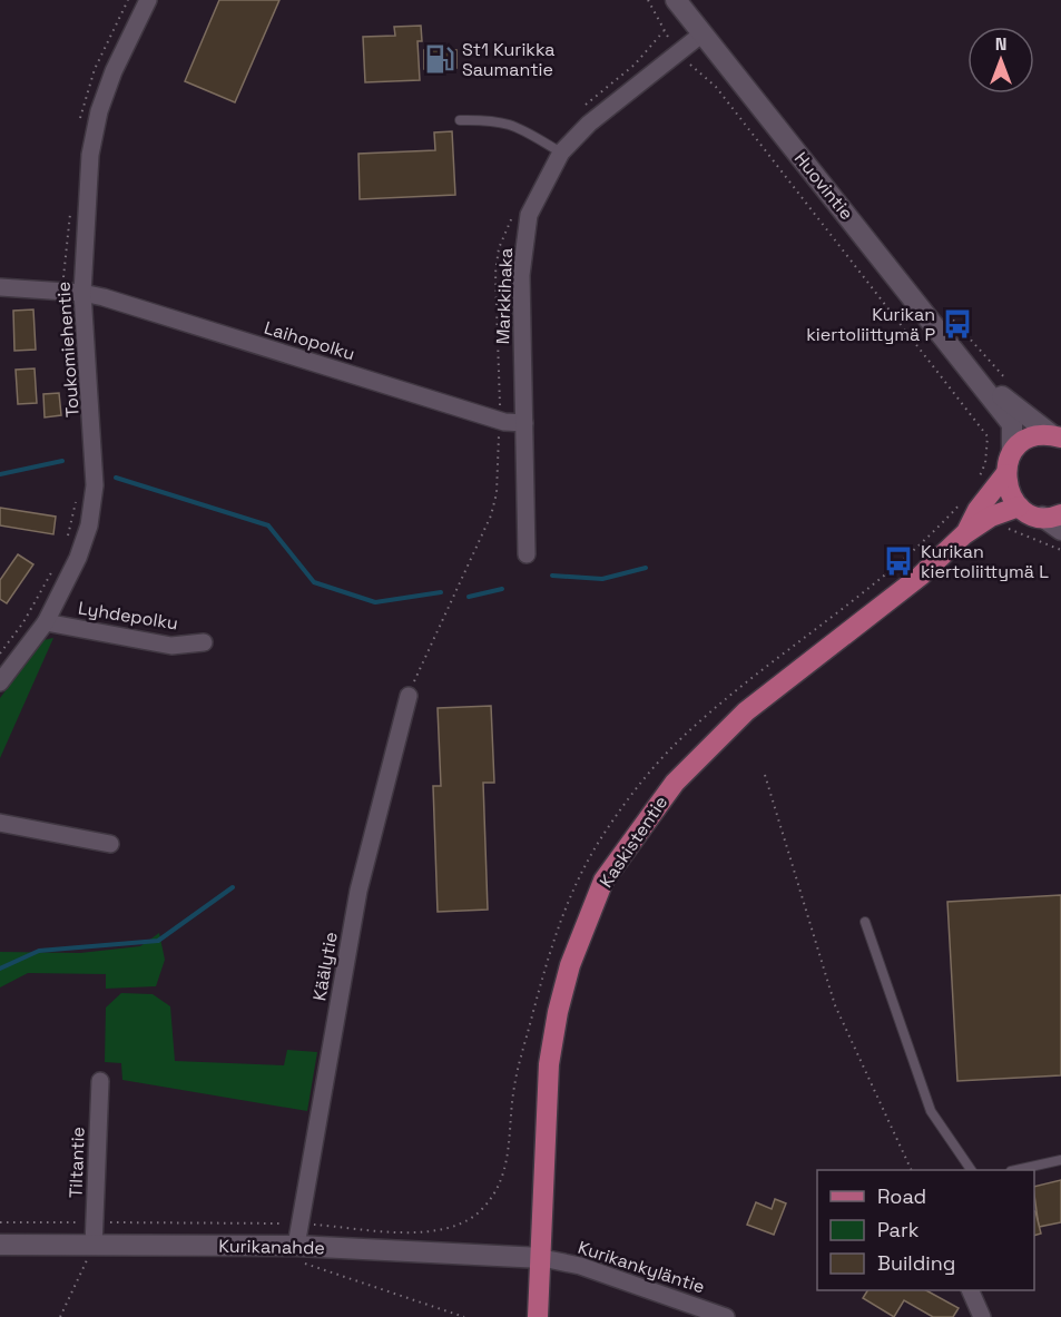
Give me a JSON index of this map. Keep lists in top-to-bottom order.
{
  "streets": {
    "main road": ["Huovintie", "Kaskistentie", "Kurikanahde"],
    "street": [
      "Markkihaka",
      "Laihopolku",
      "Toukomiehentie",
      "Lyhdepolku",
      "Käälytie",
      "Tiltantie",
      "Kurikankyläntie"
    ]
  },
  "crossings": [
    ["Huovintie", "Markkihaka"],
    ["Markkihaka", "Laihopolku"],
    ["Laihopolku", "Toukomiehentie"],
    ["Toukomiehentie", "Lyhdepolku"],
    ["Kaskistentie", "Kurikanahde"],
    ["Kaskistentie", "Kurikankyläntie"],
    ["Käälytie", "Kurikanahde"],
    ["Tiltantie", "Kurikanahde"],
    ["Kurikanahde", "Kurikankyläntie"]
  ],
  "places": {
    "fuel station": ["St1 Kurikka Saumantie"],
    "bus stop": ["Kurikan kiertoliittymä P", "Kurikan kiertoliittymä L"]
  },
  "legend": ["Road", "Park", "Building"],
  "north": "top"
}
